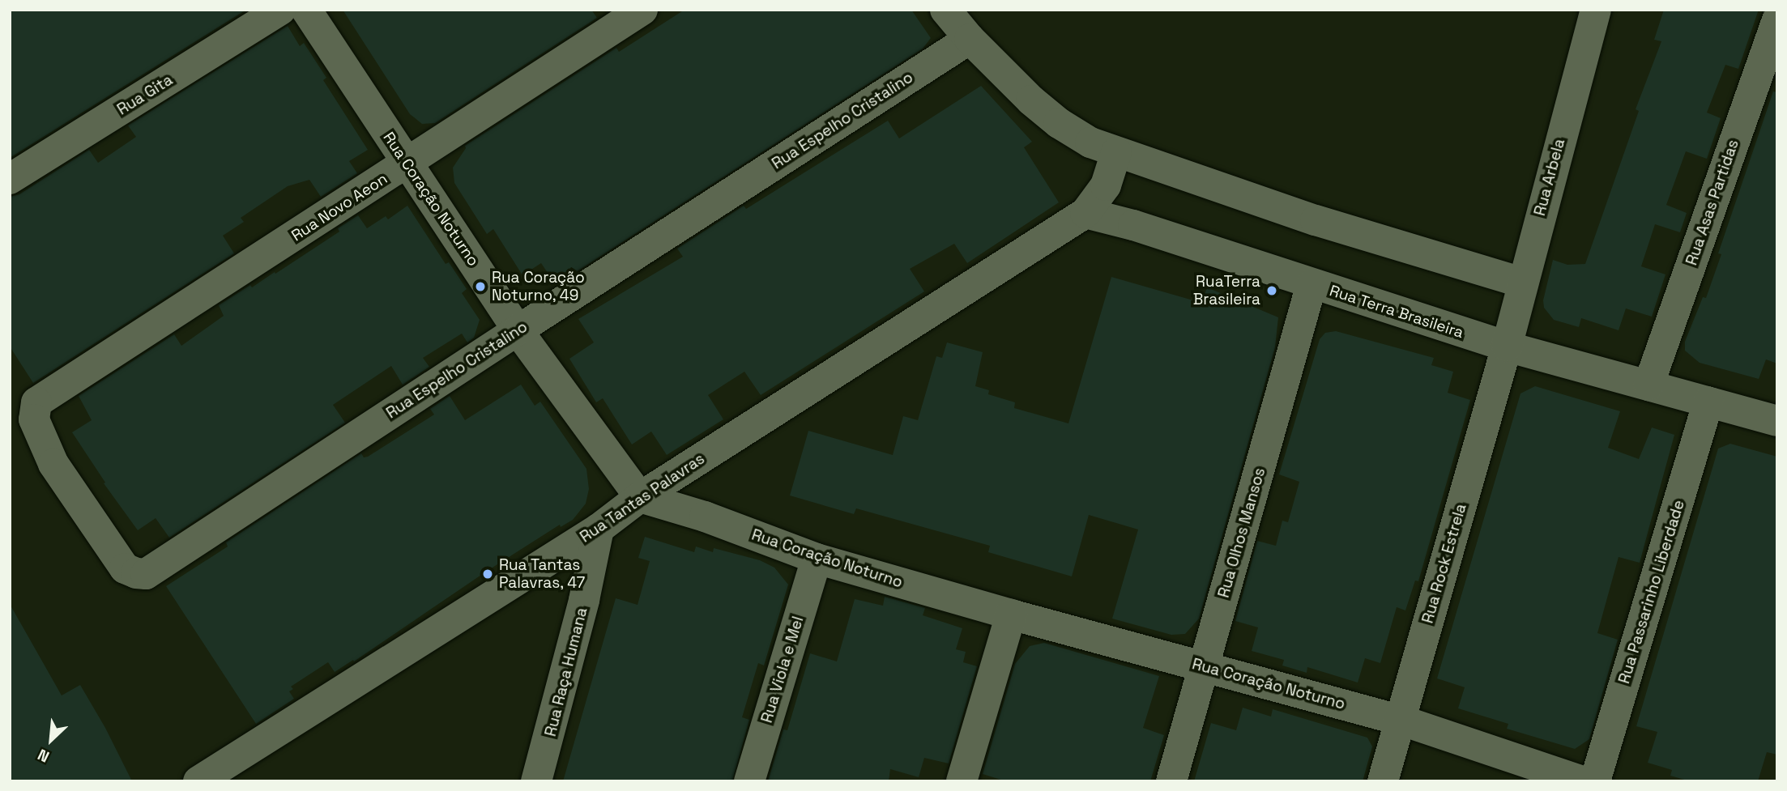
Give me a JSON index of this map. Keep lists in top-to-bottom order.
{
  "streets": {
    "street": [
      "Rua Gita",
      "Rua Espelho Cristalino",
      "Rua Arbela",
      "Rua Coração Noturno",
      "Rua Asas Partidas",
      "Rua Novo Aeon",
      "Rua Terra Brasileira",
      "Rua Tantas Palavras",
      "Rua Olhos Mansos",
      "Rua Rock Estrela",
      "Rua Passarinho Liberdade",
      "Rua Viola e Mel",
      "Rua Raça Humana"
    ]
  },
  "crossings": [
    ["Rua Espelho Cristalino", "Rua Coração Noturno"],
    ["Rua Espelho Cristalino", "Rua Novo Aeon"],
    ["Rua Arbela", "Rua Terra Brasileira"],
    ["Rua Arbela", "Rua Rock Estrela"],
    ["Rua Coração Noturno", "Rua Novo Aeon"],
    ["Rua Coração Noturno", "Rua Tantas Palavras"],
    ["Rua Coração Noturno", "Rua Olhos Mansos"],
    ["Rua Coração Noturno", "Rua Rock Estrela"],
    ["Rua Coração Noturno", "Rua Viola e Mel"],
    ["Rua Asas Partidas", "Rua Terra Brasileira"],
    ["Rua Terra Brasileira", "Rua Tantas Palavras"],
    ["Rua Terra Brasileira", "Rua Olhos Mansos"],
    ["Rua Terra Brasileira", "Rua Rock Estrela"],
    ["Rua Terra Brasileira", "Rua Passarinho Liberdade"],
    ["Rua Tantas Palavras", "Rua Raça Humana"]
  ],
  "places": ["Rua Coração Noturno, 49", "RuaTerra Brasileira", "Rua Tantas Palavras, 47"],
  "north": "bottom left"
}
